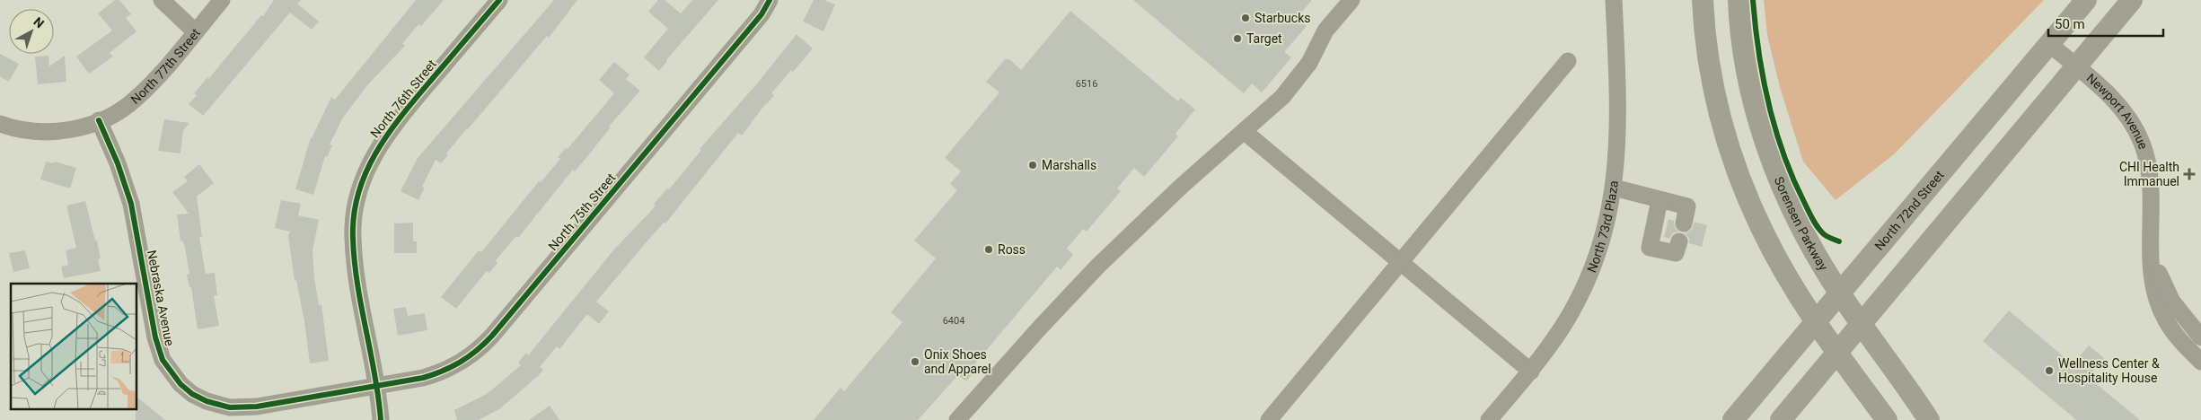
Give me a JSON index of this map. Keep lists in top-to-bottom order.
{
  "streets": {
    "main road": ["North 72nd Street", "Sorensen Parkway"],
    "street": [
      "North 77th Street",
      "North 76th Street",
      "Newport Avenue",
      "North 75th Street",
      "North 73rd Plaza",
      "Nebraska Avenue"
    ]
  },
  "crossings": [
    ["North 77th Street", "Nebraska Avenue"],
    ["North 76th Street", "North 75th Street"],
    ["North 76th Street", "Nebraska Avenue"],
    ["Newport Avenue", "North 72nd Street"],
    ["North 72nd Street", "Sorensen Parkway"],
    ["North 75th Street", "Nebraska Avenue"]
  ],
  "places": {
    "other": [
      "Starbucks",
      "Target",
      "Marshalls",
      "Ross",
      "Onix Shoes and Apparel",
      "Wellness Center & Hospitality House"
    ],
    "health": ["CHI Health Immanuel"]
  },
  "house_numbers": ["6516", "6404"],
  "scale_bar": "50 m",
  "north": "top right"
}
